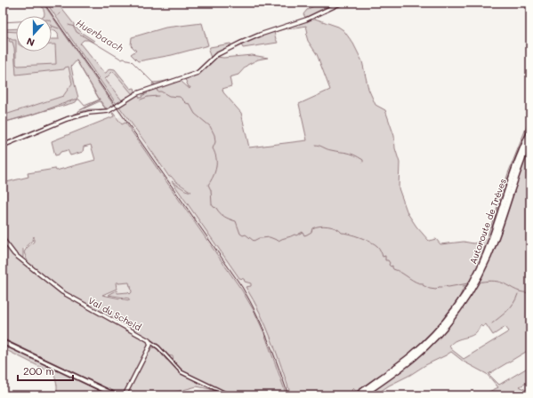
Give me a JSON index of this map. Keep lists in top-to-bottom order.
{
  "streets": {
    "highway": ["Autoroute de Trèves"],
    "main road": ["Val du Scheid"]
  },
  "water": ["Huerbaach"],
  "scale_bar": "200 m",
  "north": "bottom"
}
